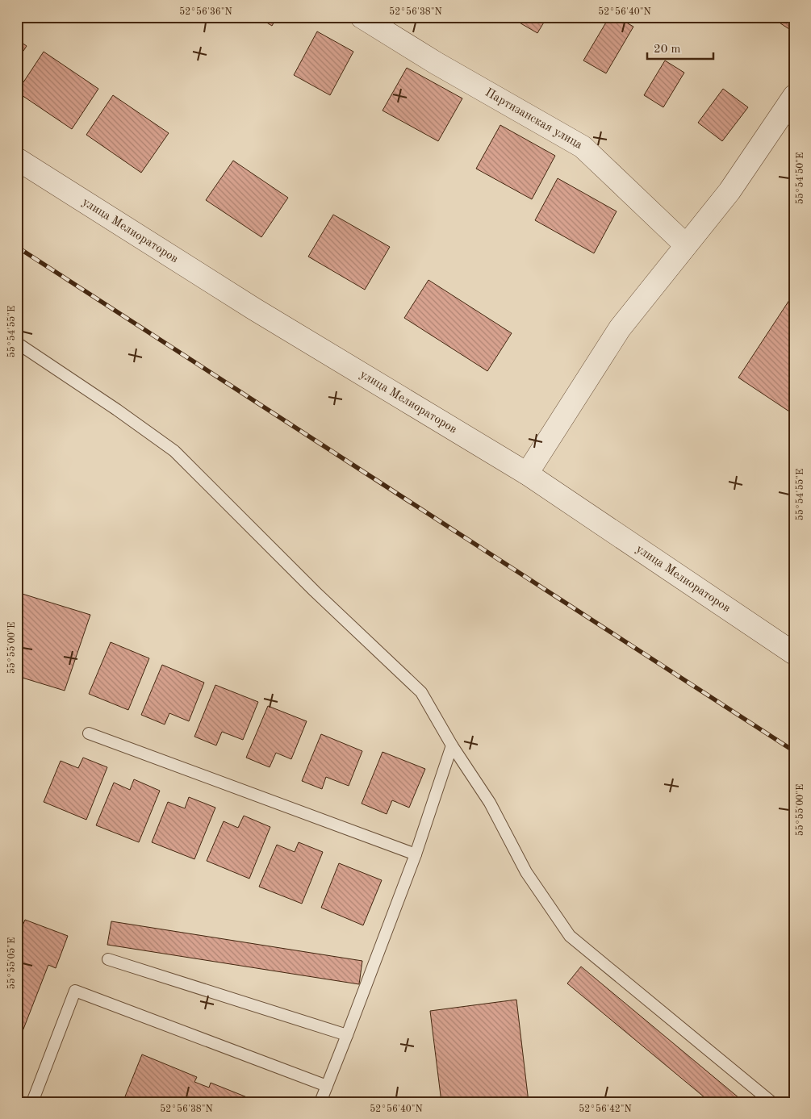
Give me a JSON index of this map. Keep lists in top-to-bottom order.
{
  "streets": {
    "street": ["Партизанская улица", "улица Мелиораторов"]
  },
  "scale_bar": "20 m",
  "coordinates": [
    "52°56'36\"N",
    "52°56'38\"N",
    "52°56'40\"N",
    "55°54'50\"E",
    "55°54'55\"E",
    "55°55'00\"E",
    "55°55'05\"E",
    "52°56'42\"N"
  ]
}
